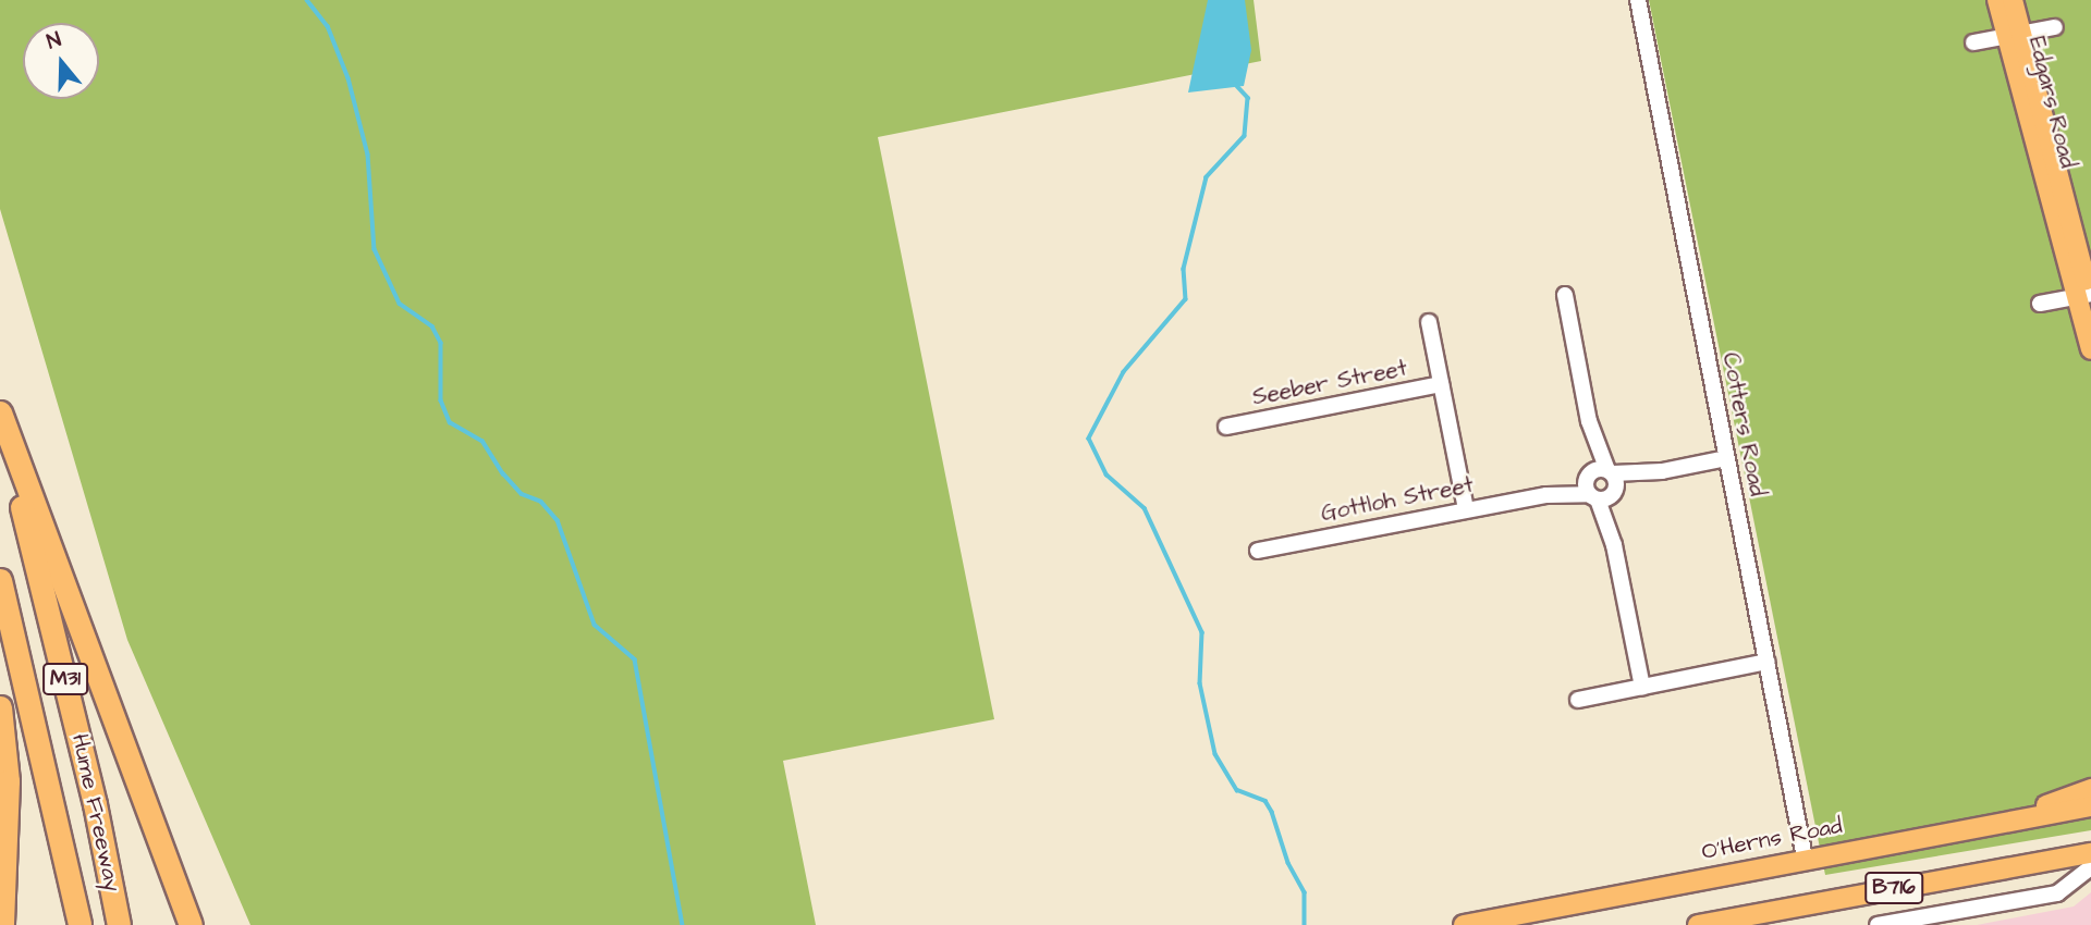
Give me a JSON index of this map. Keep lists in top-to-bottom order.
{
  "streets": {
    "highway": ["M31", "Hume Freeway"],
    "main road": ["Edgars Road", "O'Herns Road", "B716"],
    "street": ["Seeber Street", "Cotters Road", "Gottloh Street"]
  },
  "crossings": [
    ["Cotters Road", "Gottloh Street"],
    ["Cotters Road", "O'Herns Road"]
  ],
  "north": "top"
}
